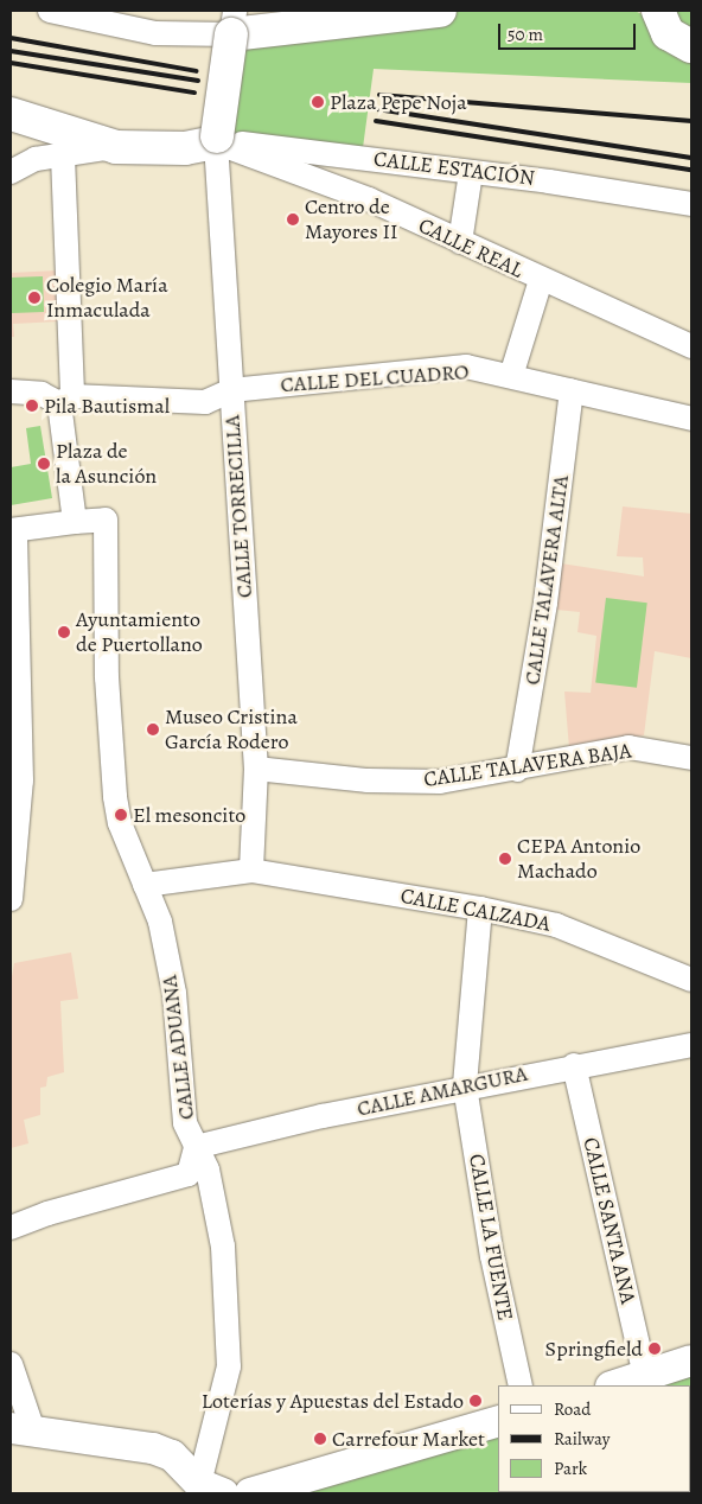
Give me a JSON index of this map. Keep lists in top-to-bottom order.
{
  "streets": {
    "street": [
      "CALLE ESTACIÓN",
      "CALLE REAL",
      "CALLE DEL CUADRO",
      "CALLE TORRECILLA",
      "CALLE TALAVERA ALTA",
      "CALLE TALAVERA BAJA",
      "CALLE CALZADA",
      "CALLE ADUANA",
      "CALLE AMARGURA",
      "CALLE SANTA ANA",
      "CALLE LA FUENTE"
    ]
  },
  "crossings": [
    ["CALLE ESTACIÓN", "CALLE REAL"],
    ["CALLE ESTACIÓN", "CALLE TORRECILLA"],
    ["CALLE REAL", "CALLE TORRECILLA"],
    ["CALLE DEL CUADRO", "CALLE TORRECILLA"],
    ["CALLE DEL CUADRO", "CALLE TALAVERA ALTA"],
    ["CALLE TORRECILLA", "CALLE TALAVERA BAJA"],
    ["CALLE TORRECILLA", "CALLE CALZADA"],
    ["CALLE TALAVERA ALTA", "CALLE TALAVERA BAJA"],
    ["CALLE CALZADA", "CALLE ADUANA"],
    ["CALLE CALZADA", "CALLE LA FUENTE"],
    ["CALLE ADUANA", "CALLE AMARGURA"],
    ["CALLE AMARGURA", "CALLE SANTA ANA"],
    ["CALLE AMARGURA", "CALLE LA FUENTE"]
  ],
  "places": [
    "Plaza Pepe Noja",
    "Centro de Mayores II",
    "Colegio María Inmaculada",
    "Pila Bautismal",
    "Plaza de la Asunción",
    "Ayuntamiento de Puertollano",
    "Museo Cristina García Rodero",
    "El mesoncito",
    "CEPA Antonio Machado",
    "Springfield",
    "Loterías y Apuestas del Estado",
    "Carrefour Market"
  ],
  "legend": ["Road", "Railway", "Park"],
  "scale_bar": "50 m"
}
